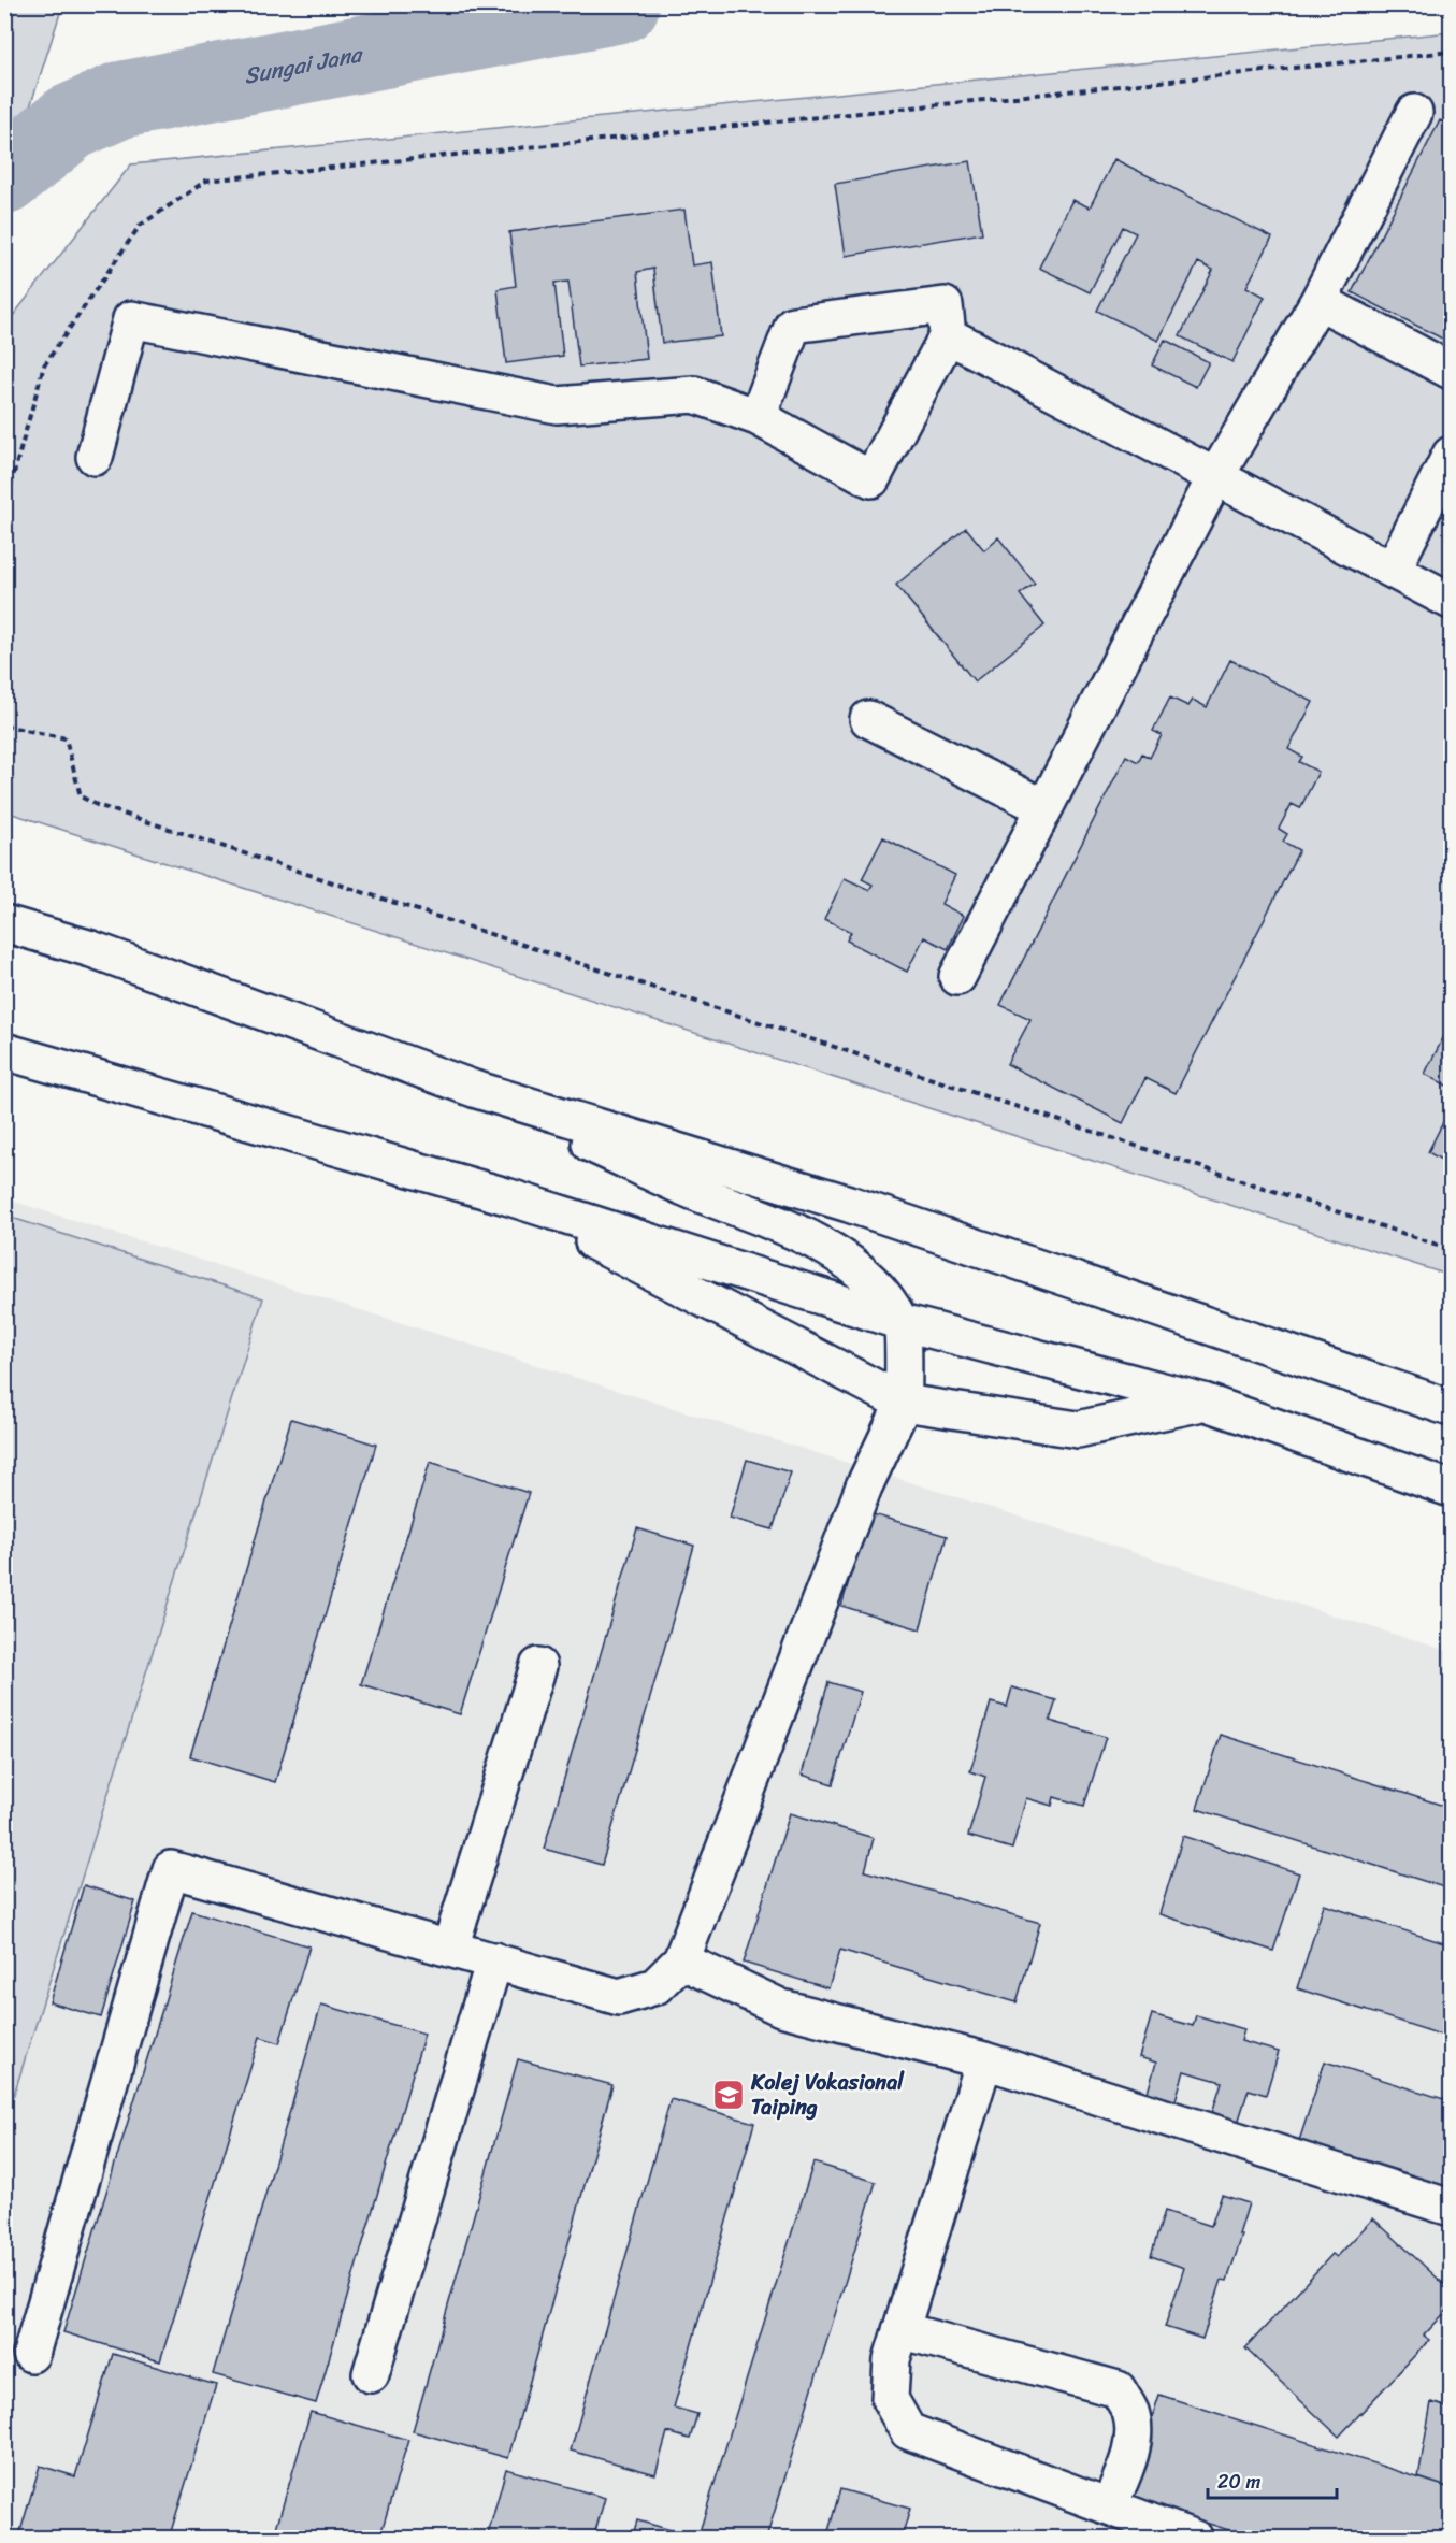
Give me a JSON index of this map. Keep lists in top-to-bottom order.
{
  "water": ["Sungai Jana"],
  "places": {
    "school or university": ["Kolej Vokasional Taiping"]
  },
  "scale_bar": "20 m"
}
